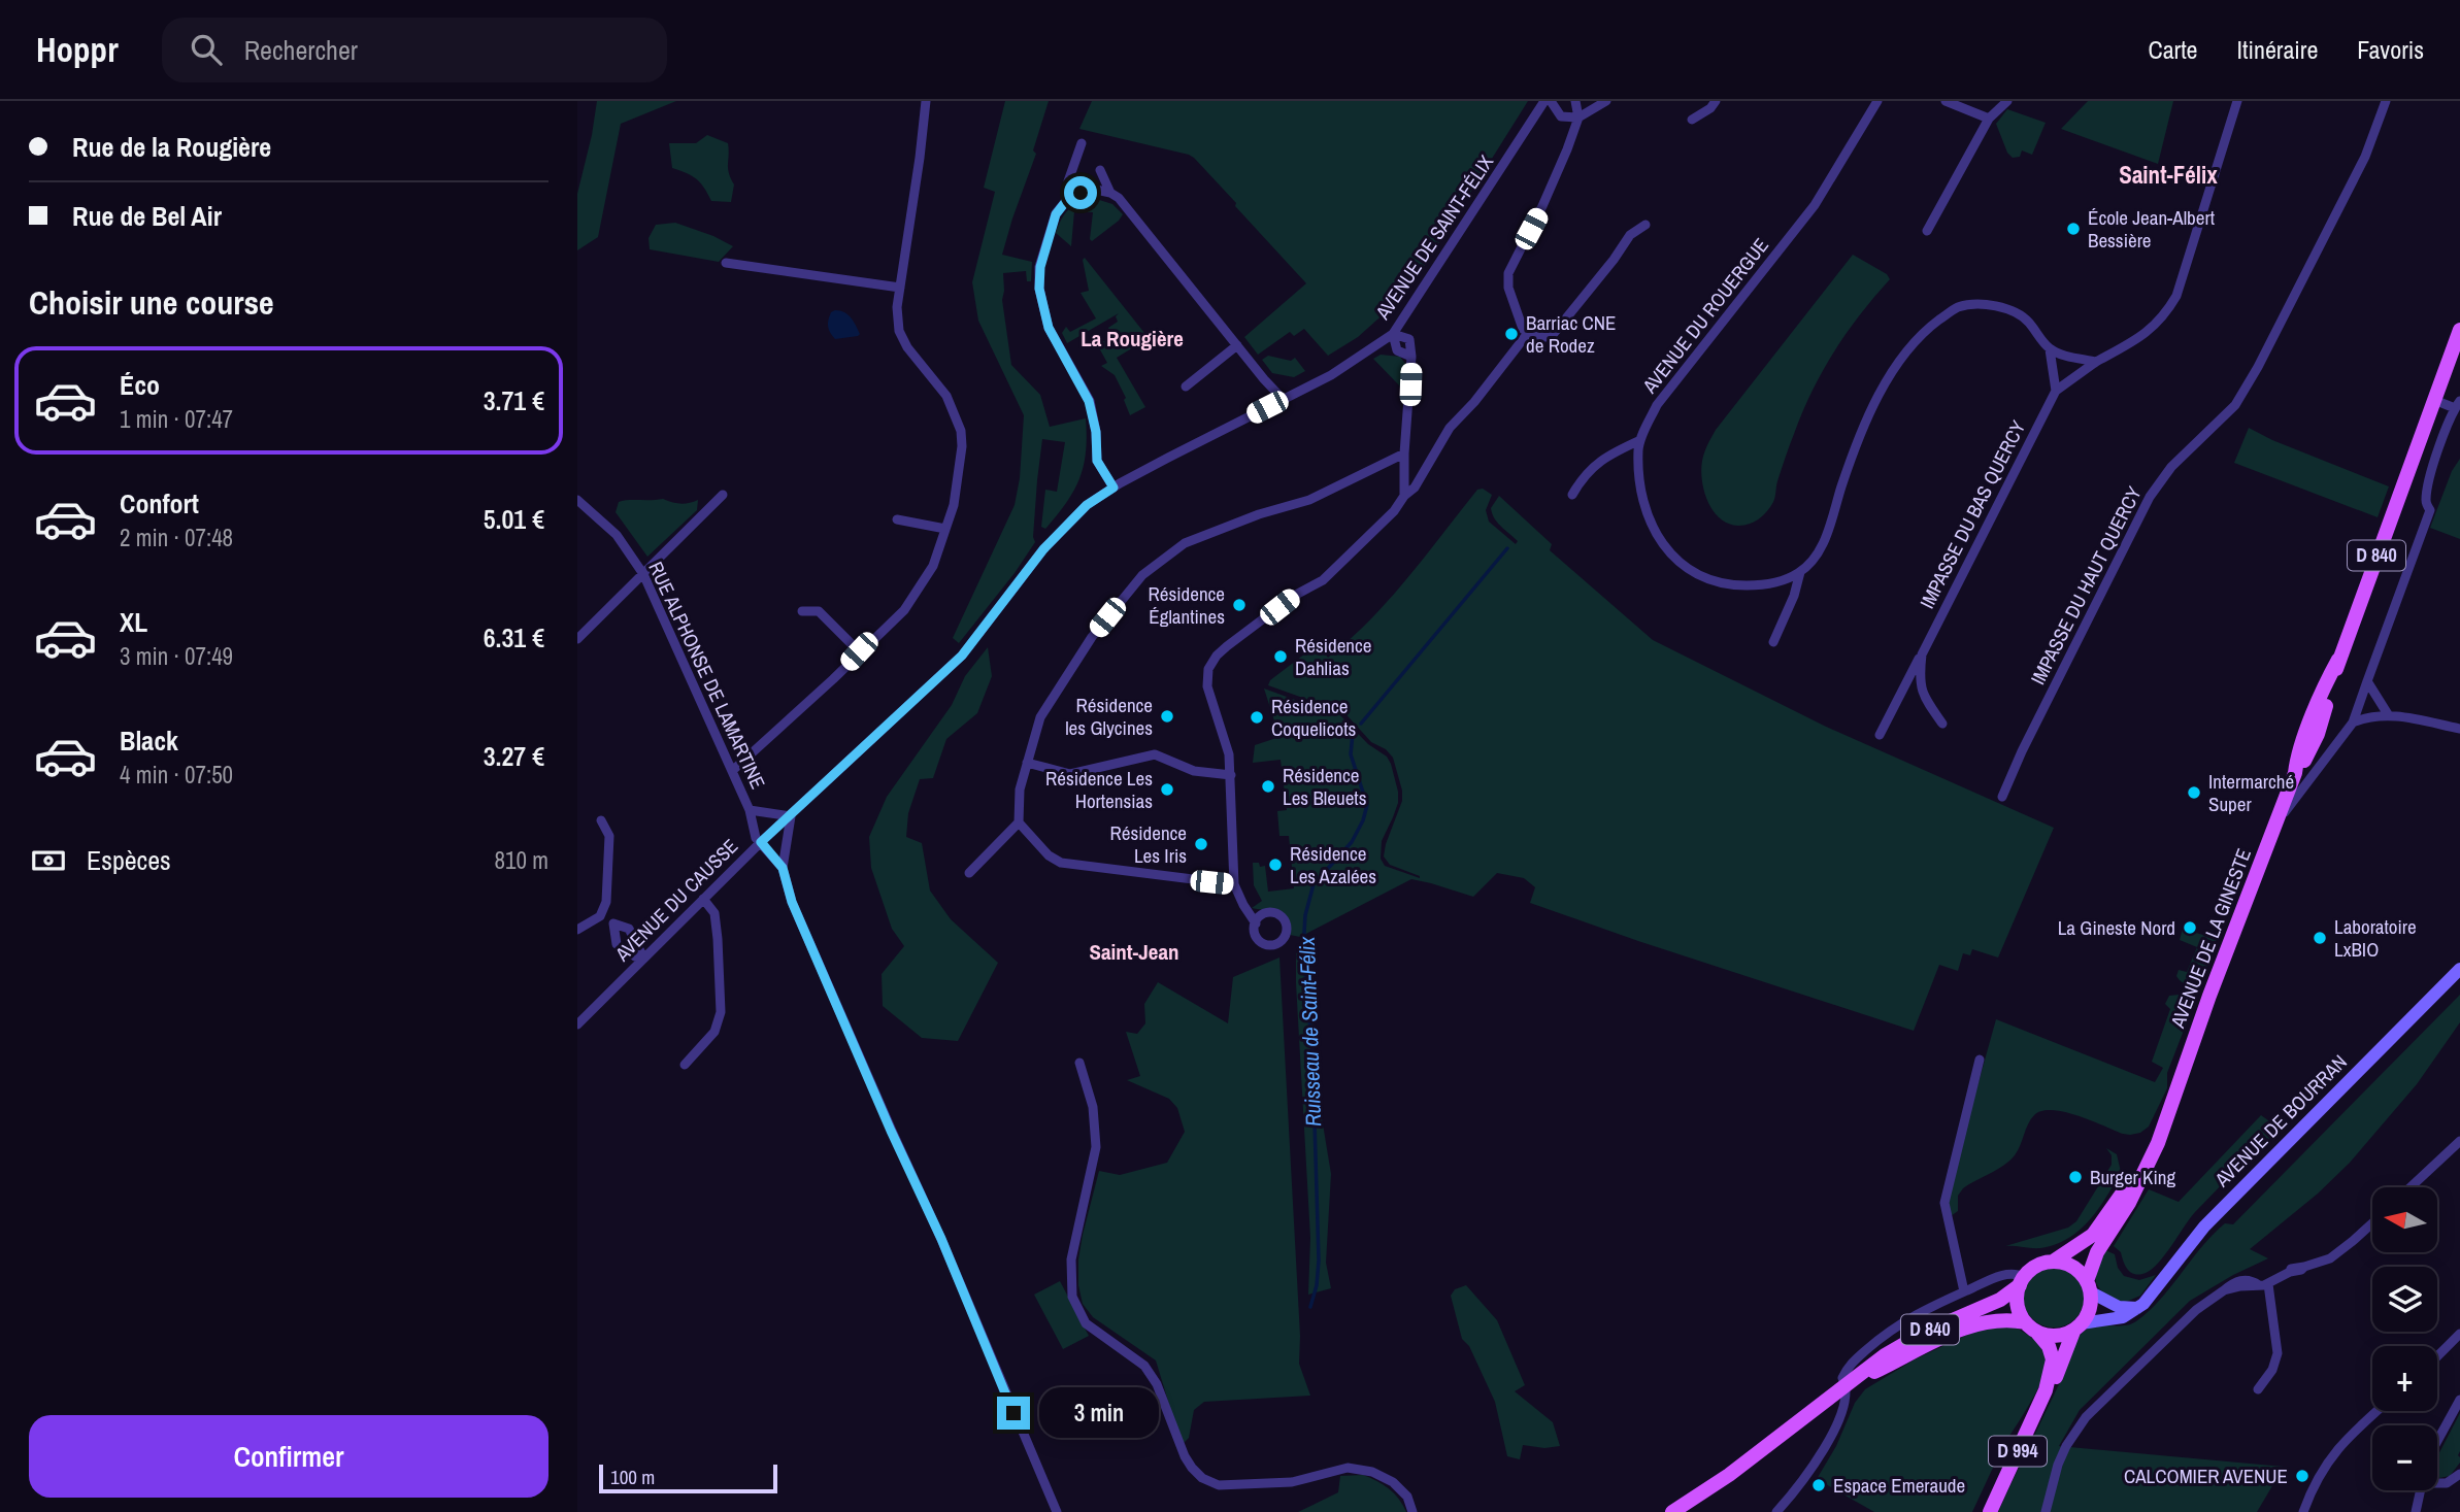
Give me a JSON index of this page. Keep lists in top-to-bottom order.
{
  "streets": {
    "main road": [
      "D 840",
      "AVENUE DE LA GINESTE",
      "AVENUE DE BOURRAN",
      "D 994"
    ],
    "street": [
      "AVENUE DE SAINT-FÉLIX",
      "AVENUE DU ROUERGUE",
      "IMPASSE DU BAS QUERCY",
      "IMPASSE DU HAUT QUERCY",
      "RUE ALPHONSE DE LAMARTINE",
      "AVENUE DU CAUSSE"
    ]
  },
  "crossings": [
    ["AVENUE DE SAINT-FÉLIX", "AVENUE DU CAUSSE"],
    ["D 840", "AVENUE DE LA GINESTE"],
    ["D 840", "AVENUE DE BOURRAN"],
    ["D 840", "D 994"],
    ["RUE ALPHONSE DE LAMARTINE", "AVENUE DU CAUSSE"],
    ["AVENUE DE BOURRAN", "D 994"]
  ],
  "districts": ["Saint-Félix", "La Rougière", "Saint-Jean"],
  "water": ["Ruisseau de Saint-Félix"],
  "places": [
    "École Jean-Albert Bessière",
    "Barriac CNE de Rodez",
    "Résidence Églantines",
    "Résidence Dahlias",
    "Résidence les Glycines",
    "Résidence Coquelicots",
    "Résidence Les Bleuets",
    "Résidence Les Hortensias",
    "Intermarché Super",
    "Résidence Les Iris",
    "Résidence Les Azalées",
    "La Gineste Nord",
    "Laboratoire LxBIO",
    "Burger King",
    "CALCOMIER AVENUE",
    "Espace Emeraude"
  ],
  "scale_bar": "100 m",
  "north": "left",
  "page": {
    "header": "Hoppr",
    "search": "Rechercher",
    "nav": ["Carte", "Itinéraire", "Favoris"],
    "banner": ["Rue de la Rougière", "Rue de Bel Air"],
    "heading": "Choisir une course",
    "list": [
      {
        "name": "Éco",
        "note": "1 min · 07:47",
        "value": "3.71 €"
      },
      {
        "name": "Confort",
        "note": "2 min · 07:48",
        "value": "5.01 €"
      },
      {
        "name": "XL",
        "note": "3 min · 07:49",
        "value": "6.31 €"
      },
      {
        "name": "Black",
        "note": "4 min · 07:50",
        "value": "3.27 €"
      }
    ],
    "pay": ["Espèces", "810 m"],
    "map_buttons": ["+", "−"],
    "bubble": "3 min",
    "buttons": "Confirmer",
    "scale": "100 m"
  }
}
